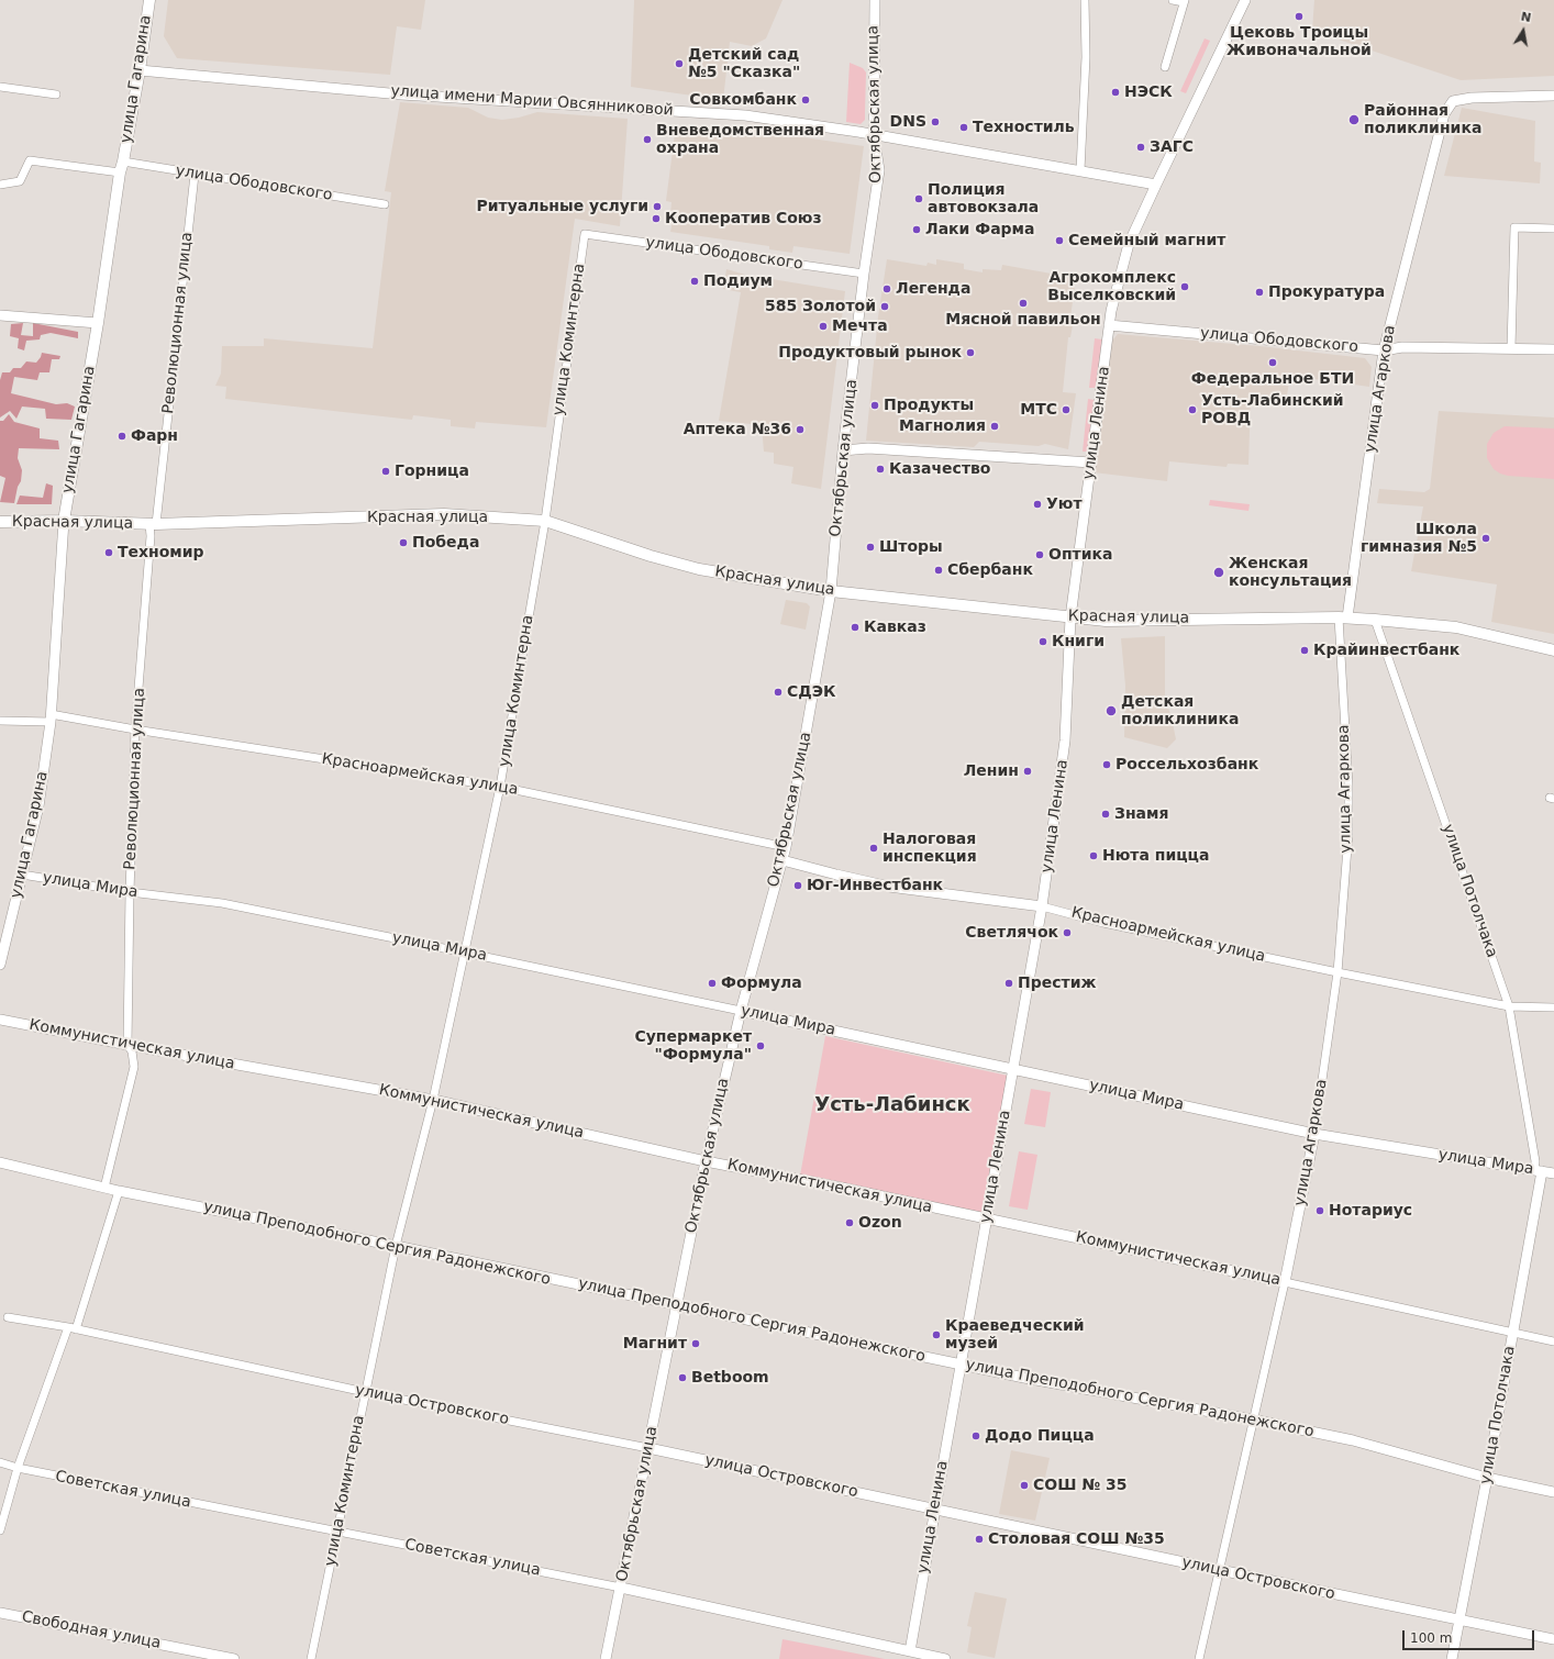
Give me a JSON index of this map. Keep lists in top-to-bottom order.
{
  "streets": {
    "main road": ["улица Гагарина", "Красная улица"],
    "street": [
      "улица имени Марии Овсянниковой",
      "Октябрьская улица",
      "улица Ободовского",
      "Революционная улица",
      "улица Коминтерна",
      "улица Агаркова",
      "улица Ленина",
      "Красноармейская улица",
      "улица Мира",
      "улица Потолчака",
      "Коммунистическая улица",
      "улица Преподобного Сергия Радонежского",
      "улица Островского",
      "Советская улица",
      "Свободная улица"
    ]
  },
  "crossings": [
    ["улица Гагарина", "улица имени Марии Овсянниковой"],
    ["улица Гагарина", "улица Ободовского"],
    ["улица Гагарина", "Красная улица"],
    ["улица Гагарина", "Красноармейская улица"],
    ["улица Гагарина", "улица Мира"],
    ["улица имени Марии Овсянниковой", "Октябрьская улица"],
    ["улица имени Марии Овсянниковой", "улица Ленина"],
    ["Октябрьская улица", "улица Ободовского"],
    ["Октябрьская улица", "Красная улица"],
    ["Октябрьская улица", "Красноармейская улица"],
    ["Октябрьская улица", "улица Мира"],
    ["Октябрьская улица", "Коммунистическая улица"],
    ["Октябрьская улица", "улица Преподобного Сергия Радонежского"],
    ["Октябрьская улица", "улица Островского"],
    ["Октябрьская улица", "Советская улица"],
    ["улица Ободовского", "Революционная улица"],
    ["улица Ободовского", "улица Коминтерна"],
    ["улица Ободовского", "улица Агаркова"],
    ["улица Ободовского", "улица Ленина"],
    ["Революционная улица", "Красная улица"],
    ["Революционная улица", "Красноармейская улица"],
    ["Революционная улица", "улица Мира"],
    ["Революционная улица", "Коммунистическая улица"],
    ["Революционная улица", "улица Преподобного Сергия Радонежского"],
    ["улица Коминтерна", "Красная улица"],
    ["улица Коминтерна", "Красноармейская улица"],
    ["улица Коминтерна", "улица Мира"],
    ["улица Коминтерна", "Коммунистическая улица"],
    ["улица Коминтерна", "улица Преподобного Сергия Радонежского"],
    ["улица Коминтерна", "улица Островского"],
    ["улица Коминтерна", "Советская улица"],
    ["улица Агаркова", "Красная улица"],
    ["улица Агаркова", "Красноармейская улица"],
    ["улица Агаркова", "улица Мира"],
    ["улица Агаркова", "Коммунистическая улица"],
    ["улица Агаркова", "улица Преподобного Сергия Радонежского"],
    ["улица Агаркова", "улица Островского"],
    ["улица Ленина", "Красная улица"],
    ["улица Ленина", "Красноармейская улица"],
    ["улица Ленина", "улица Мира"],
    ["улица Ленина", "Коммунистическая улица"],
    ["улица Ленина", "улица Преподобного Сергия Радонежского"],
    ["улица Ленина", "улица Островского"],
    ["улица Ленина", "Советская улица"],
    ["Красная улица", "улица Потолчака"],
    ["Красноармейская улица", "улица Потолчака"],
    ["улица Мира", "улица Потолчака"],
    ["улица Потолчака", "Коммунистическая улица"],
    ["улица Потолчака", "улица Преподобного Сергия Радонежского"],
    ["улица Потолчака", "улица Островского"]
  ],
  "districts": ["Усть-Лабинск"],
  "places": [
    "Цековь Троицы Живоначальной",
    "Детский сад №5 \"Сказка\"",
    "НЭСК",
    "Совкомбанк",
    "Районная поликлиника",
    "DNS",
    "Техностиль",
    "Вневедомственная охрана",
    "ЗАГС",
    "Полиция автовокзала",
    "Ритуальные услуги",
    "Кооператив Союз",
    "Лаки Фарма",
    "Семейный магнит",
    "Подиум",
    "Агрокомплекс Выселковский",
    "Легенда",
    "Прокуратура",
    "Мясной павильон",
    "585 Золотой",
    "Мечта",
    "Продуктовый рынок",
    "Федеральное БТИ",
    "Продукты",
    "МТС",
    "Усть-Лабинский РОВД",
    "Магнолия",
    "Аптека №36",
    "Фарн",
    "Казачество",
    "Горница",
    "Уют",
    "Школа гимназия №5",
    "Победа",
    "Шторы",
    "Техномир",
    "Оптика",
    "Сбербанк",
    "Женская консультация",
    "Кавказ",
    "Книги",
    "Крайинвестбанк",
    "СДЭК",
    "Детская поликлиника",
    "Россельхозбанк",
    "Ленин",
    "Знамя",
    "Налоговая инспекция",
    "Нюта пицца",
    "Юг-Инвестбанк",
    "Светлячок",
    "Формула",
    "Престиж",
    "Супермаркет \"Формула\"",
    "Нотариус",
    "Ozon",
    "Краеведческий музей",
    "Магнит",
    "Betboom",
    "Додо Пицца",
    "СОШ № 35",
    "Столовая СОШ №35"
  ],
  "scale_bar": "100 m",
  "north": "top"
}
